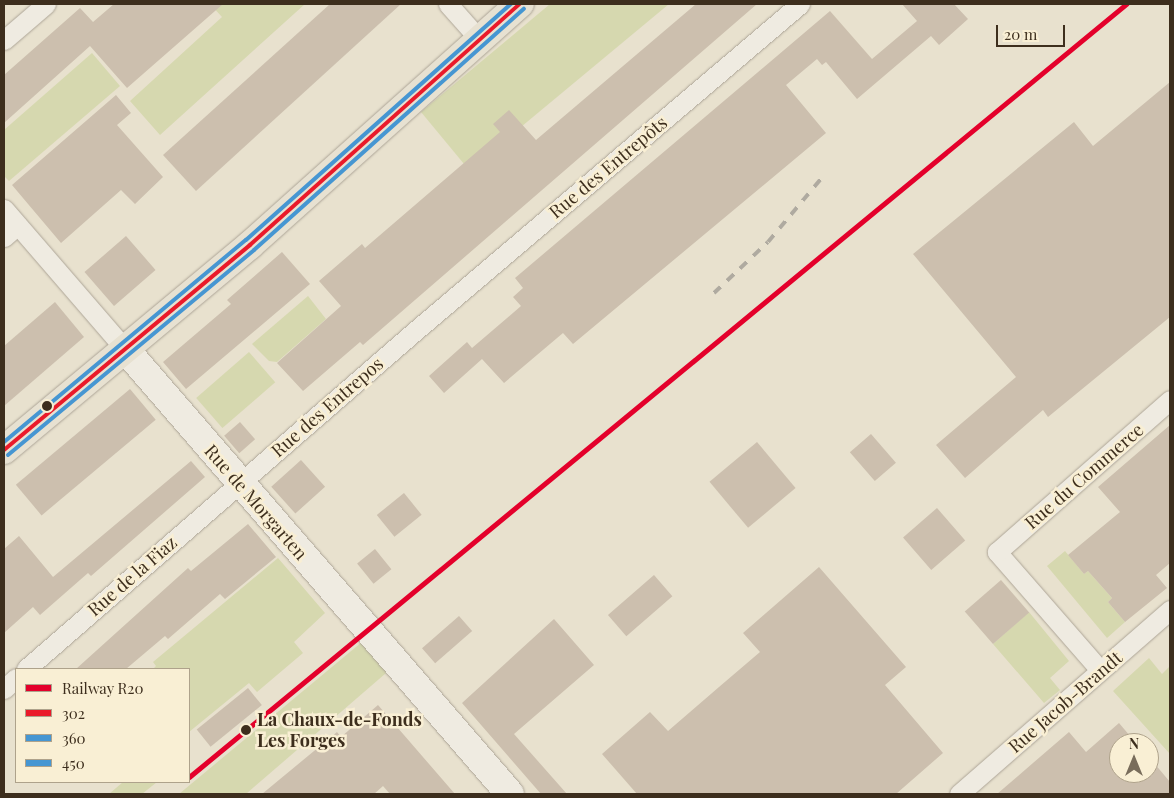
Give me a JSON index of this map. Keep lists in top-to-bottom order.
{
  "streets": {
    "main road": ["Rue de Morgarten"],
    "street": [
      "Rue des Entrepôts",
      "Rue des Entrepos",
      "Rue du Commerce",
      "Rue de la Fiaz",
      "Rue Jacob-Brandt"
    ]
  },
  "crossings": [
    ["Rue des Entrepôts", "Rue des Entrepos"],
    ["Rue des Entrepos", "Rue de Morgarten"],
    ["Rue des Entrepos", "Rue de la Fiaz"],
    ["Rue du Commerce", "Rue Jacob-Brandt"],
    ["Rue de Morgarten", "Rue de la Fiaz"]
  ],
  "places": ["La Chaux-de-Fonds Les Forges"],
  "lines": [
    "rail line R20",
    "transit line 302",
    "transit line 450",
    "transit line 360"
  ],
  "legend": [
    "Railway R20",
    "302",
    "360",
    "450"
  ],
  "scale_bar": "20 m",
  "north": "top"
}
